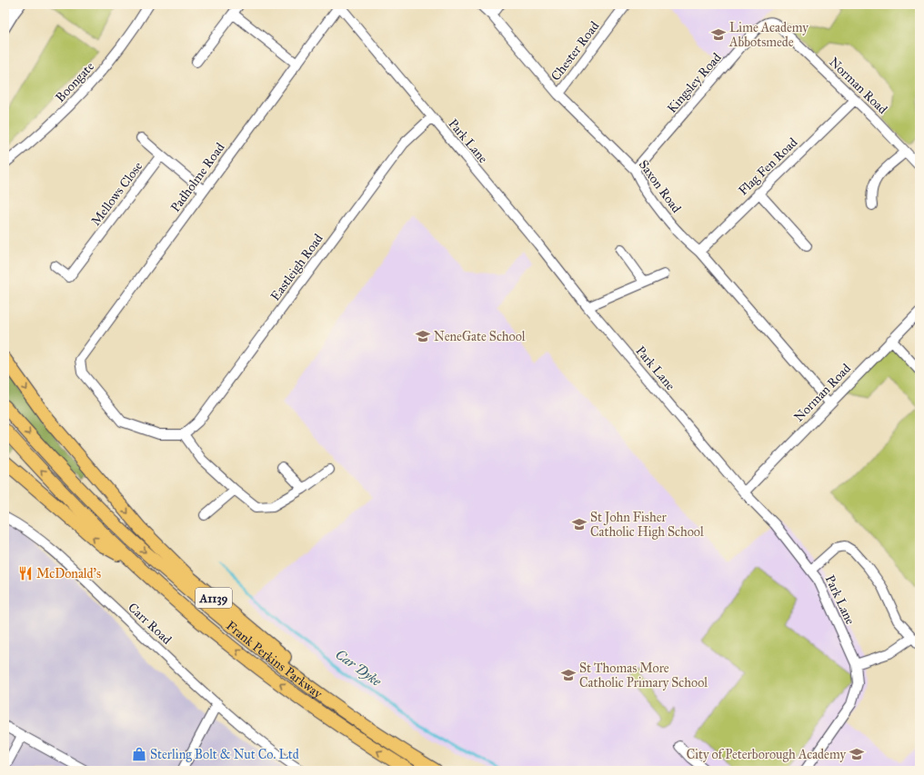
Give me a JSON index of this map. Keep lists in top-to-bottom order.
{
  "streets": {
    "highway": ["A1139", "Frank Perkins Parkway"],
    "street": [
      "Chester Road",
      "Boongate",
      "Kingsley Road",
      "Norman Road",
      "Park Lane",
      "Flag Fen Road",
      "Padholme Road",
      "Saxon Road",
      "Mellows Close",
      "Eastleigh Road",
      "Carr Road"
    ]
  },
  "crossings": [
    ["Chester Road", "Saxon Road"],
    ["Kingsley Road", "Norman Road"],
    ["Kingsley Road", "Saxon Road"],
    ["Norman Road", "Park Lane"],
    ["Norman Road", "Flag Fen Road"],
    ["Norman Road", "Saxon Road"],
    ["Park Lane", "Padholme Road"],
    ["Park Lane", "Eastleigh Road"],
    ["Flag Fen Road", "Saxon Road"],
    ["Padholme Road", "Eastleigh Road"],
    ["A1139", "Frank Perkins Parkway"]
  ],
  "water": ["Car Dyke"],
  "places": {
    "school or university": [
      "Lime Academy Abbotsmede",
      "NeneGate School",
      "St John Fisher Catholic High School",
      "St Thomas More Catholic Primary School",
      "City of Peterborough Academy"
    ],
    "restaurant": ["McDonald's"],
    "shop": ["Sterling Bolt & Nut Co. Ltd"]
  }
}
